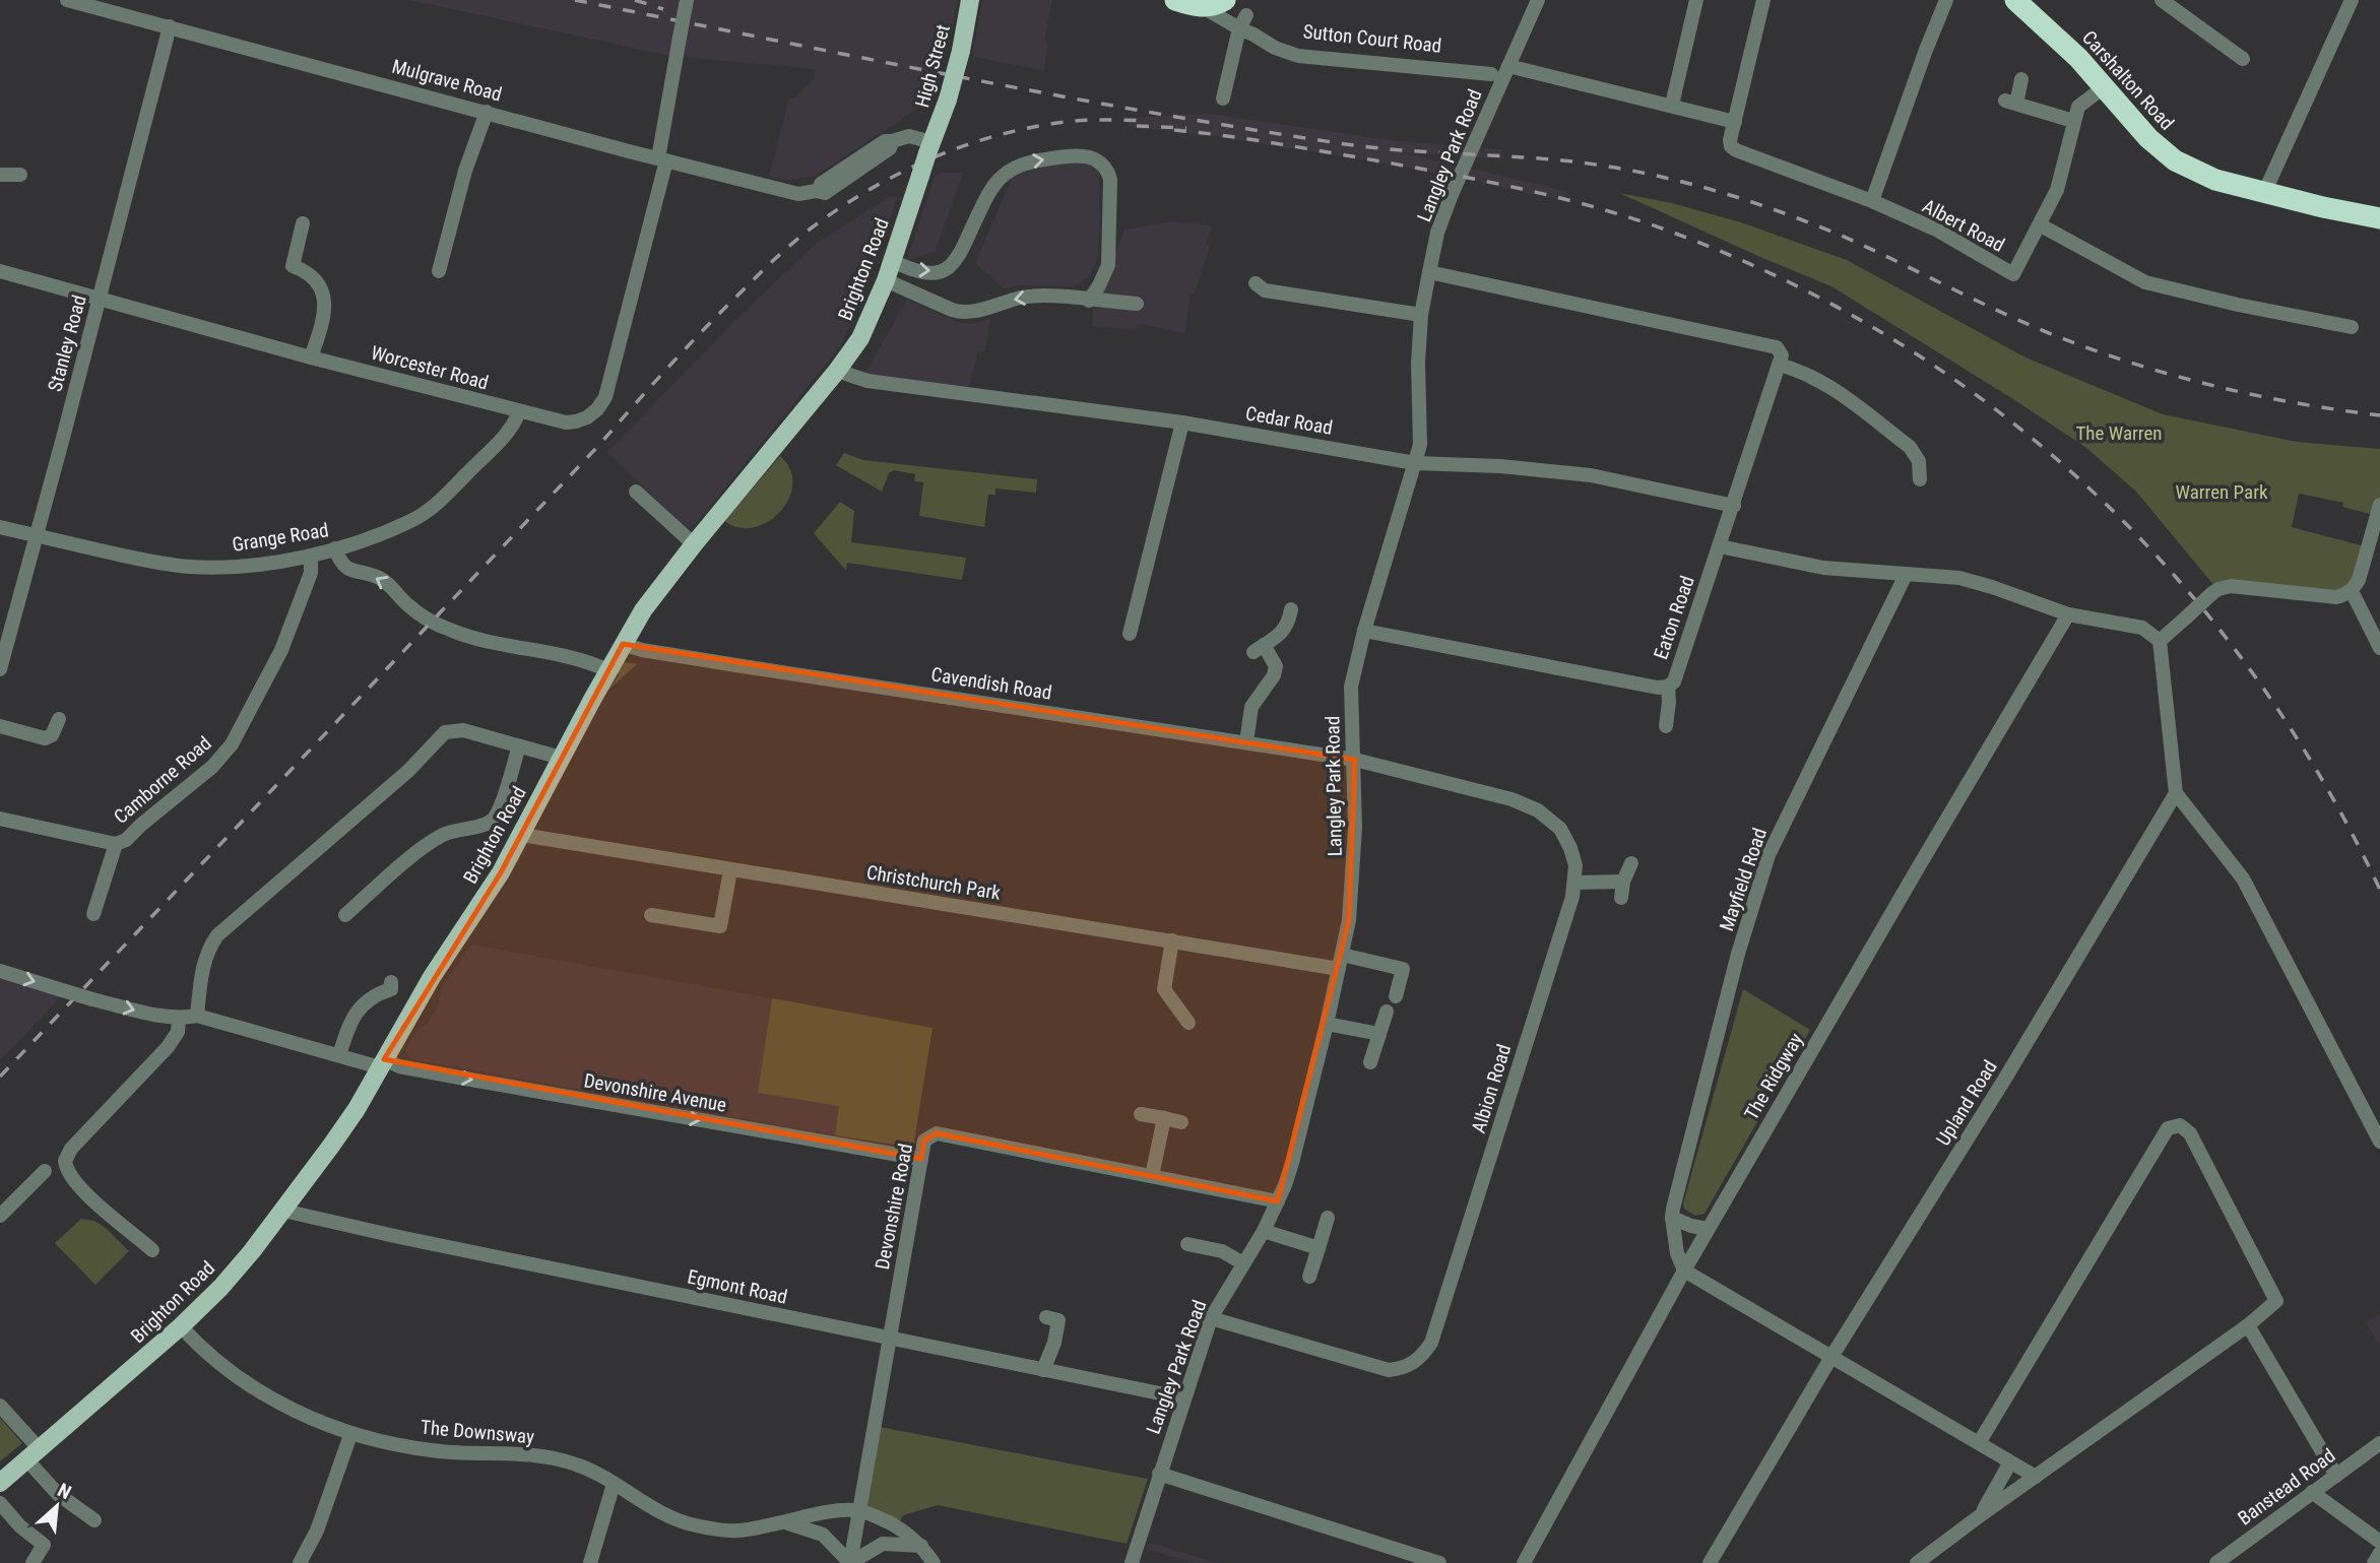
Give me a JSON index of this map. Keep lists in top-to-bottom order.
{
  "streets": {
    "highway": ["Carshalton Road"],
    "main road": ["High Street", "Brighton Road"],
    "street": [
      "Sutton Court Road",
      "Mulgrave Road",
      "Langley Park Road",
      "Albert Road",
      "Stanley Road",
      "Worcester Road",
      "Cedar Road",
      "Grange Road",
      "Eaton Road",
      "Cavendish Road",
      "Camborne Road",
      "Mayfield Road",
      "Christchurch Park",
      "The Ridgway",
      "Albion Road",
      "Devonshire Avenue",
      "Upland Road",
      "Devonshire Road",
      "Egmont Road",
      "The Downsway",
      "Banstead Road"
    ]
  },
  "crossings": [
    ["High Street", "Mulgrave Road"],
    ["High Street", "Brighton Road"],
    ["Mulgrave Road", "Brighton Road"],
    ["Mulgrave Road", "Stanley Road"],
    ["Mulgrave Road", "Worcester Road"],
    ["Carshalton Road", "Albert Road"],
    ["Langley Park Road", "Cedar Road"],
    ["Langley Park Road", "Eaton Road"],
    ["Langley Park Road", "Cavendish Road"],
    ["Langley Park Road", "Christchurch Park"],
    ["Langley Park Road", "Albion Road"],
    ["Langley Park Road", "Devonshire Road"],
    ["Langley Park Road", "Egmont Road"],
    ["Brighton Road", "Cedar Road"],
    ["Brighton Road", "Cavendish Road"],
    ["Brighton Road", "Christchurch Park"],
    ["Brighton Road", "Devonshire Avenue"],
    ["Brighton Road", "Egmont Road"],
    ["Brighton Road", "The Downsway"],
    ["Stanley Road", "Worcester Road"],
    ["Stanley Road", "Grange Road"],
    ["Worcester Road", "Grange Road"],
    ["Cedar Road", "Eaton Road"],
    ["Grange Road", "Camborne Road"],
    ["Cavendish Road", "Albion Road"],
    ["Mayfield Road", "The Ridgway"],
    ["Devonshire Avenue", "Devonshire Road"],
    ["Devonshire Road", "Egmont Road"],
    ["Devonshire Road", "The Downsway"]
  ],
  "one_way": ["Devonshire Avenue"],
  "parks": ["The Warren", "Warren Park"],
  "north": "top right"
}
